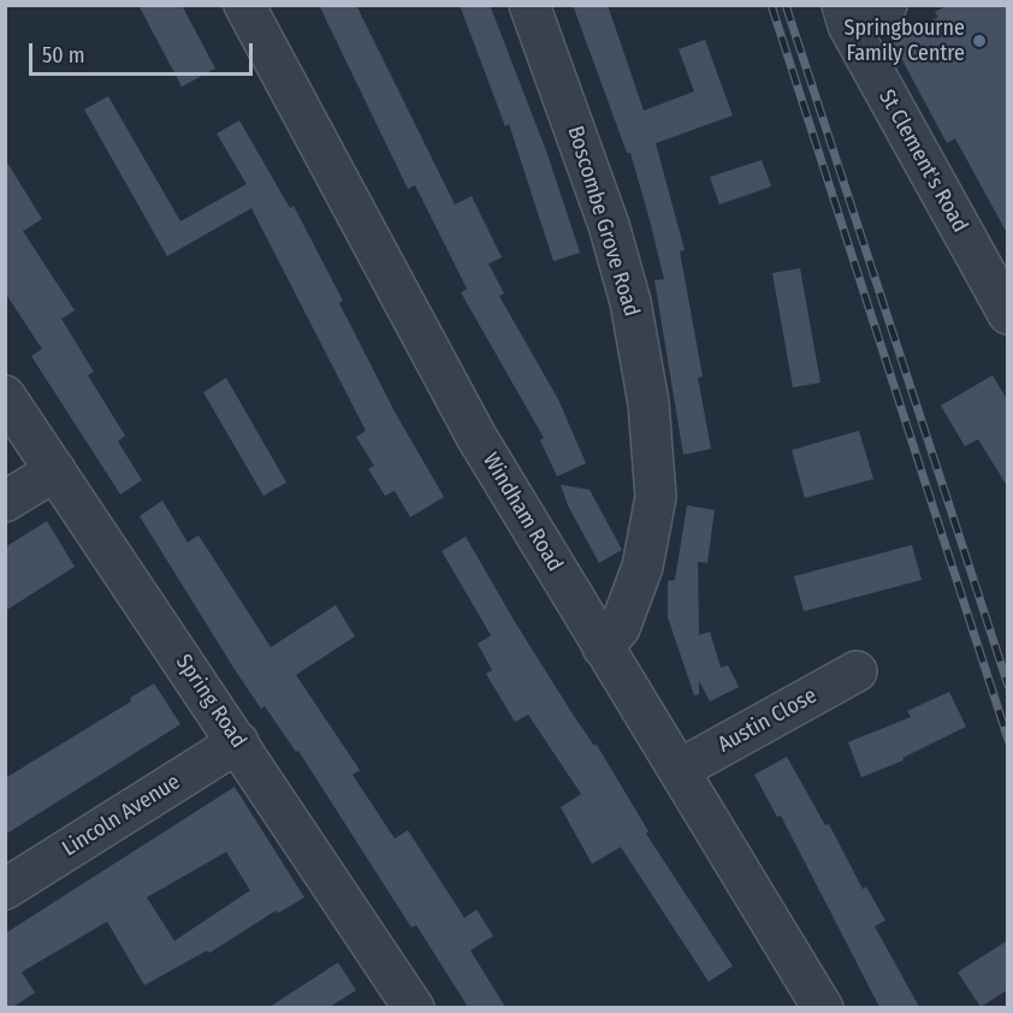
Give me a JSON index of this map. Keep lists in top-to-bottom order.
{
  "streets": {
    "street": [
      "St Clement's Road",
      "Boscombe Grove Road",
      "Windham Road",
      "Spring Road",
      "Austin Close",
      "Lincoln Avenue"
    ]
  },
  "crossings": [
    ["Boscombe Grove Road", "Windham Road"],
    ["Windham Road", "Austin Close"],
    ["Spring Road", "Lincoln Avenue"]
  ],
  "places": ["Springbourne Family Centre"],
  "scale_bar": "50 m"
}
